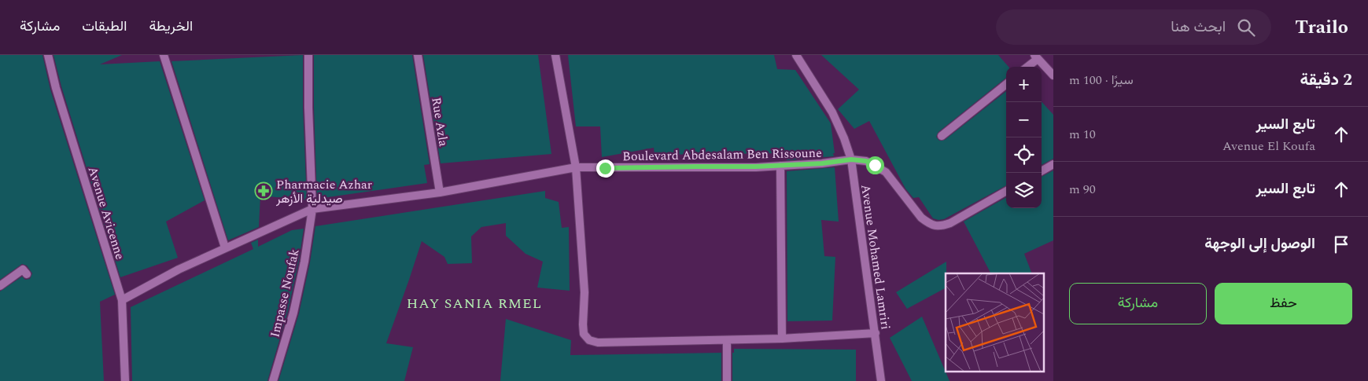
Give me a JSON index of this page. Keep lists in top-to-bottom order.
{
  "streets": {
    "street": [
      "Rue Azla",
      "Boulevard Abdesalam Ben Rissoune",
      "Avenue Avicenne",
      "Avenue Mohamed Lamriri",
      "Impasse Noufak"
    ]
  },
  "crossings": [
    ["Rue Azla", "Boulevard Abdesalam Ben Rissoune"],
    ["Boulevard Abdesalam Ben Rissoune", "Avenue Avicenne"],
    ["Boulevard Abdesalam Ben Rissoune", "Avenue Mohamed Lamriri"],
    ["Boulevard Abdesalam Ben Rissoune", "Impasse Noufak"]
  ],
  "districts": ["HAY SANIA RMEL"],
  "places": {
    "pharmacy": ["Pharmacie Azhar صيدلية الأزهر"]
  },
  "page": {
    "header": "Trailo",
    "search": "ابحث هنا",
    "nav": ["الخريطة", "الطبقات", "مشاركة"],
    "heading": ["2 دقيقة", "سيرًا · 100 m"],
    "map_buttons": ["+", "−"],
    "list": [
      ["تابع السير", "Avenue El Koufa", "10 m"],
      ["تابع السير", "90 m"],
      "الوصول إلى الوجهة"
    ],
    "buttons": ["حفظ", "مشاركة"]
  }
}
